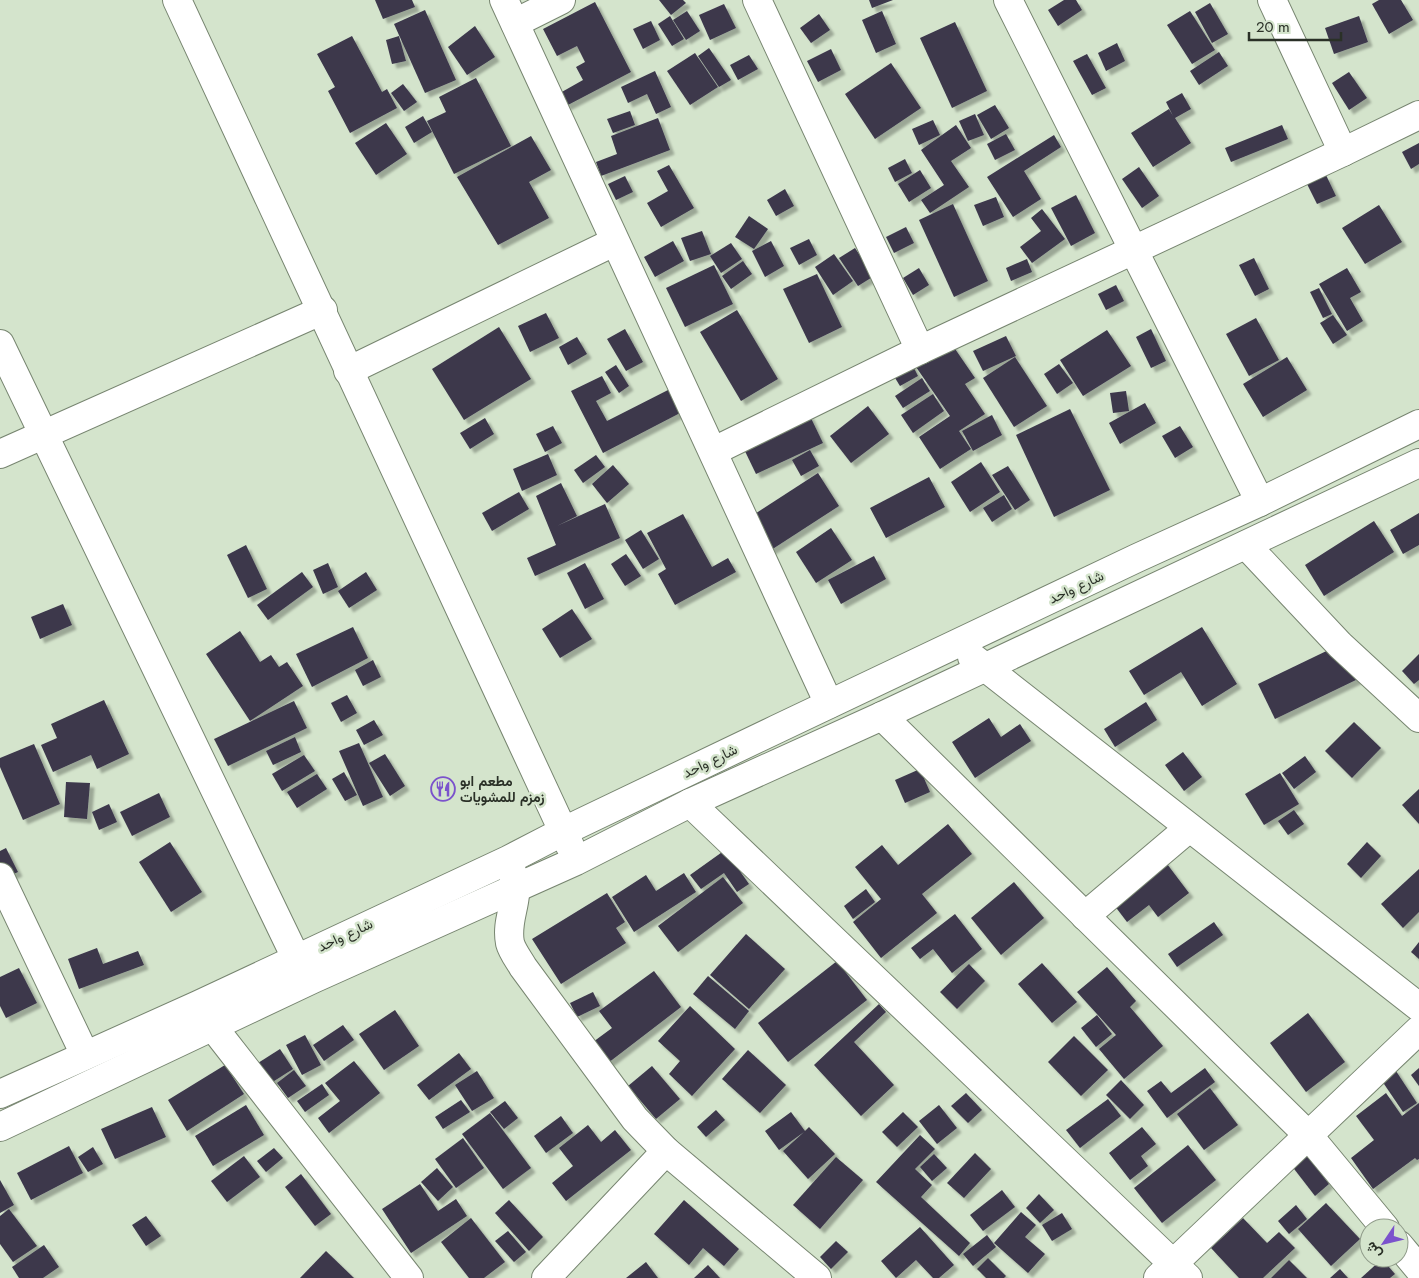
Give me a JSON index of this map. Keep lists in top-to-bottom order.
{
  "streets": {
    "street": ["شارع واحد"]
  },
  "places": {
    "restaurant": ["مطعم ابو زمزم للمشويات"]
  },
  "scale_bar": "20 m",
  "north": "bottom left"
}
